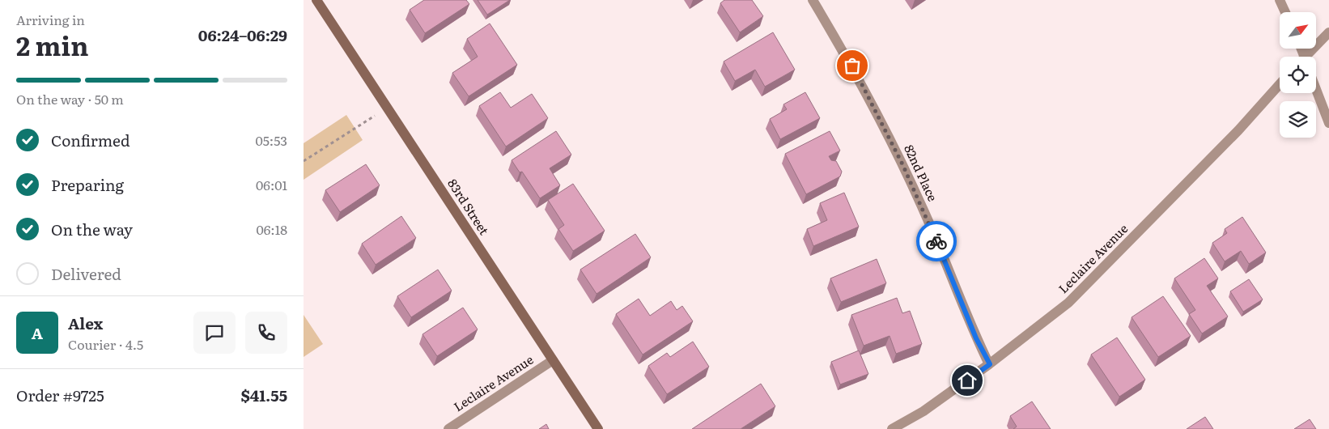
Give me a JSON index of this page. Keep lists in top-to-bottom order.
{
  "streets": {
    "street": ["82nd Place", "83rd Street", "Leclaire Avenue"]
  },
  "crossings": [
    ["82nd Place", "Leclaire Avenue"],
    ["83rd Street", "Leclaire Avenue"]
  ],
  "north": "top right",
  "page": {
    "heading": ["2 min", "Arriving in", "06:24–06:29"],
    "panel": [
      "Alex",
      "Courier · 4.5",
      "Order #9725",
      "$41.55"
    ],
    "bar": "On the way · 50 m",
    "list": [
      ["Confirmed", "05:53"],
      ["Preparing", "06:01"],
      ["On the way", "06:18"],
      "Delivered"
    ],
    "round": "A"
  }
}
